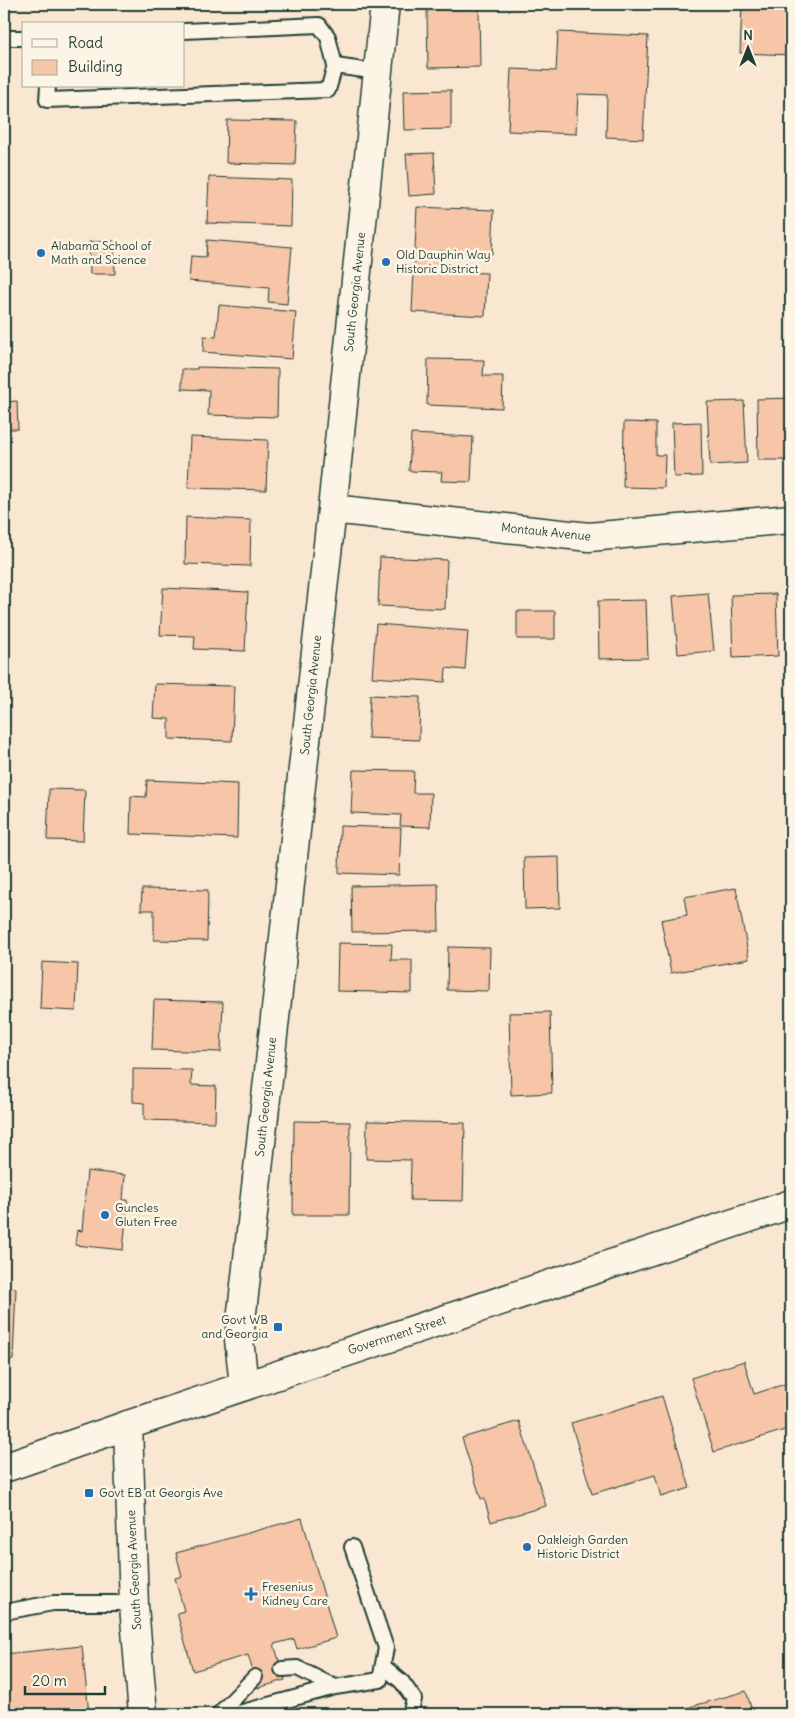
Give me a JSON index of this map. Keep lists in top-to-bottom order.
{
  "streets": {
    "street": ["South Georgia Avenue", "Montauk Avenue", "Government Street"]
  },
  "crossings": [
    ["South Georgia Avenue", "Montauk Avenue"],
    ["South Georgia Avenue", "Government Street"]
  ],
  "places": {
    "other": [
      "Alabama School of Math and Science",
      "Old Dauphin Way Historic District",
      "Guncles Gluten Free",
      "Oakleigh Garden Historic District"
    ],
    "transit": ["Govt WB and Georgia", "Govt EB at Georgis Ave"],
    "health": ["Fresenius Kidney Care"]
  },
  "legend": ["Road", "Building"],
  "scale_bar": "20 m",
  "north": "top"
}
